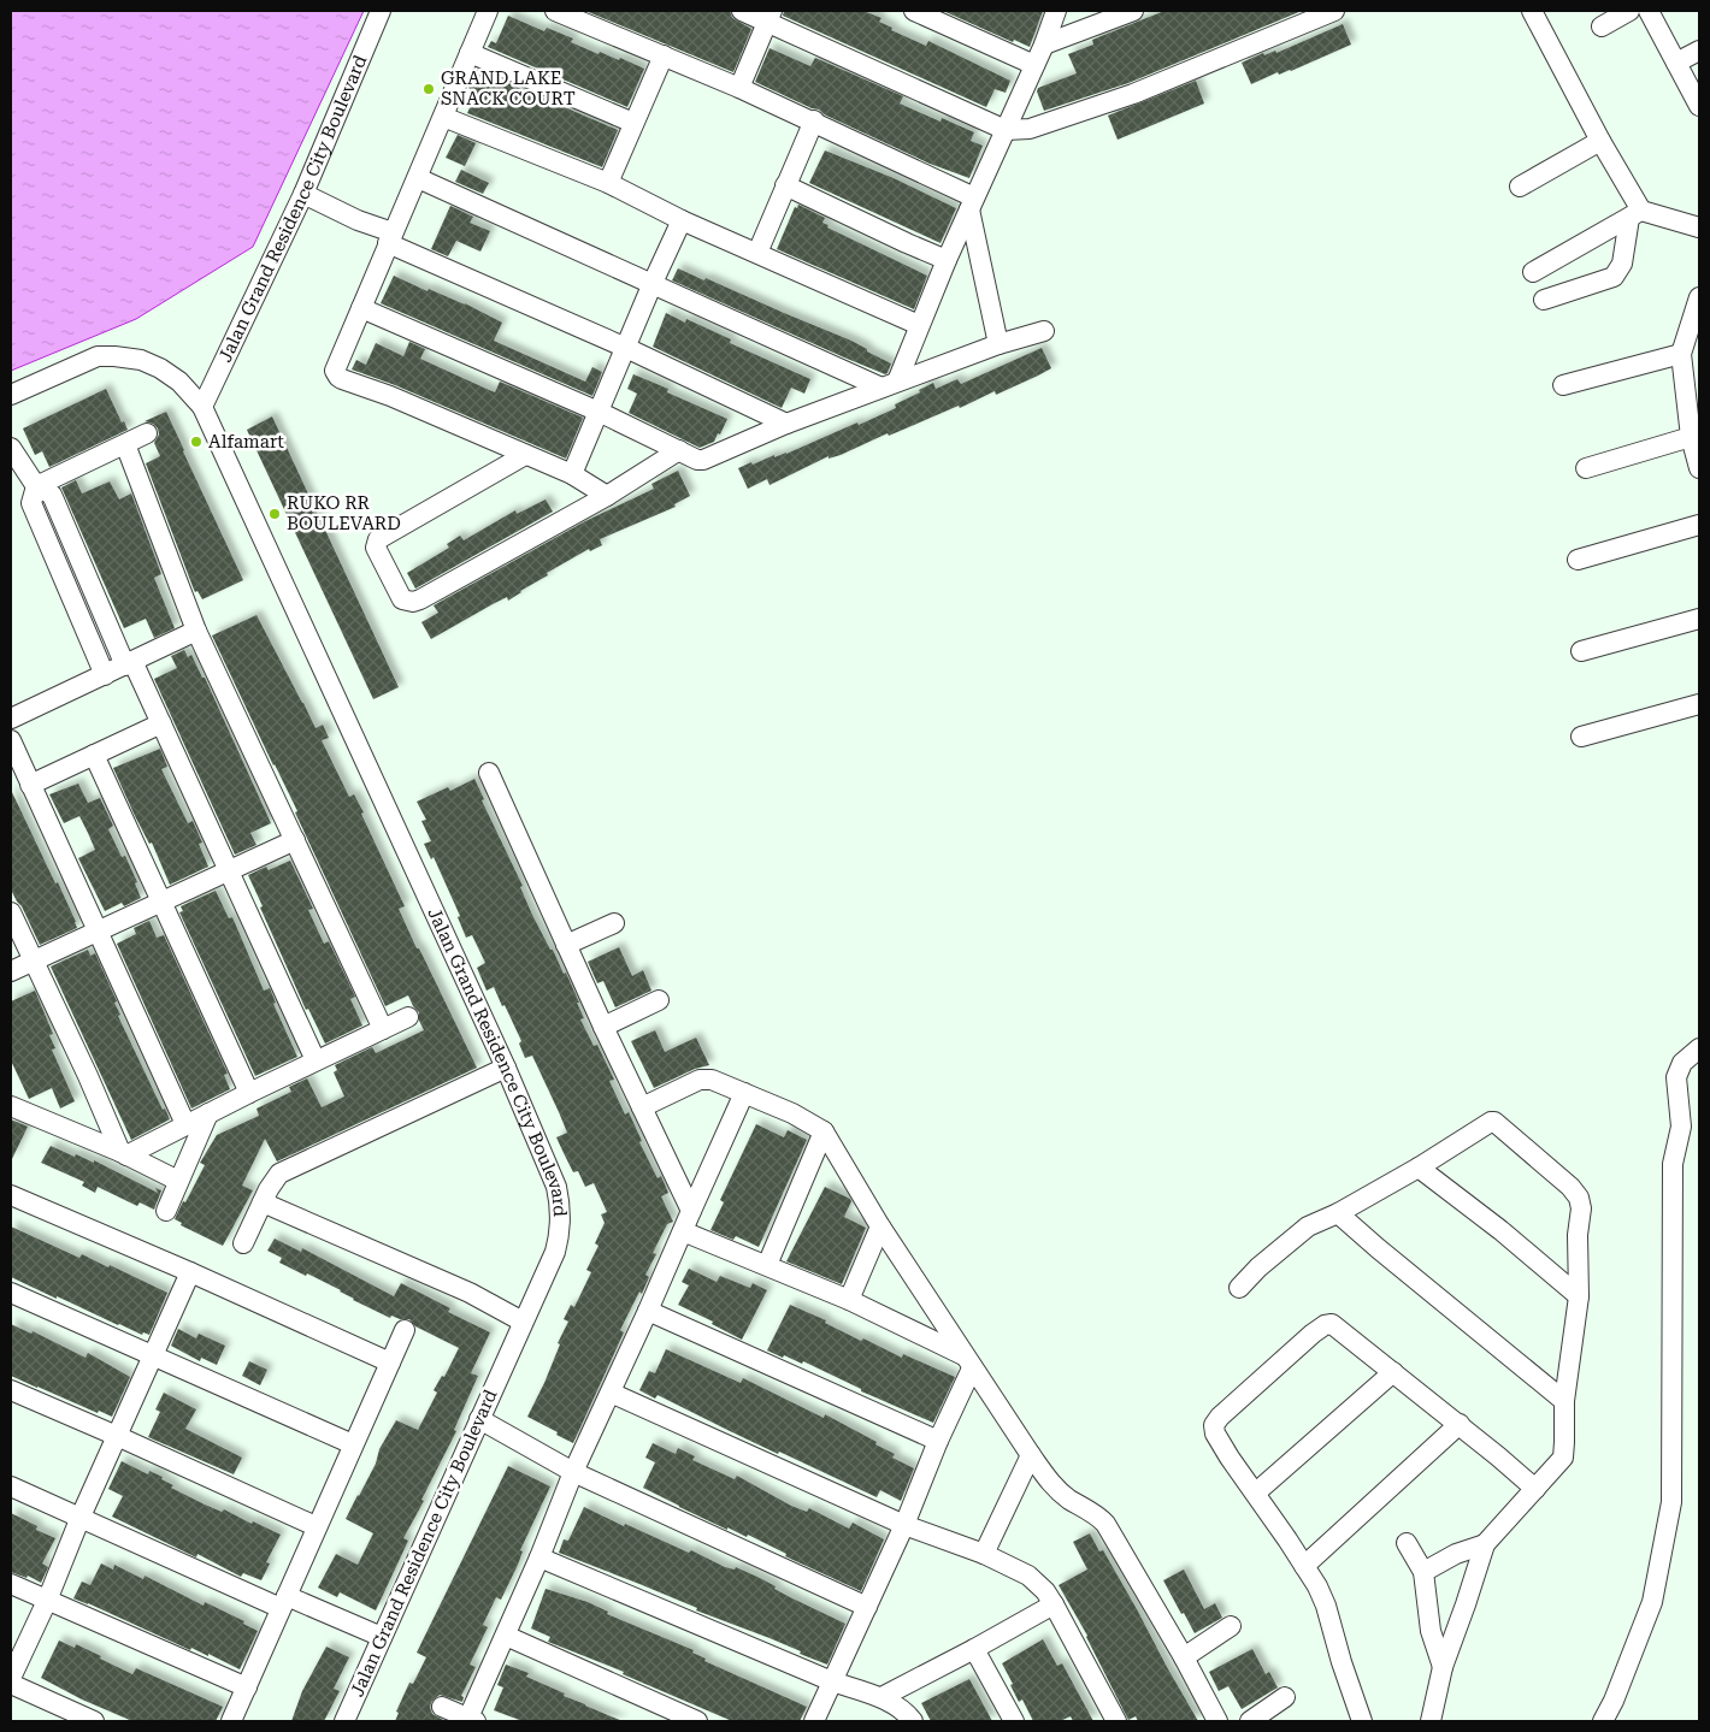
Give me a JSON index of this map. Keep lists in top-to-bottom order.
{
  "streets": {
    "street": ["Jalan Grand Residence City Boulevard"]
  },
  "places": ["GRAND LAKE SNACK COURT", "Alfamart", "RUKO RR BOULEVARD"]
}
